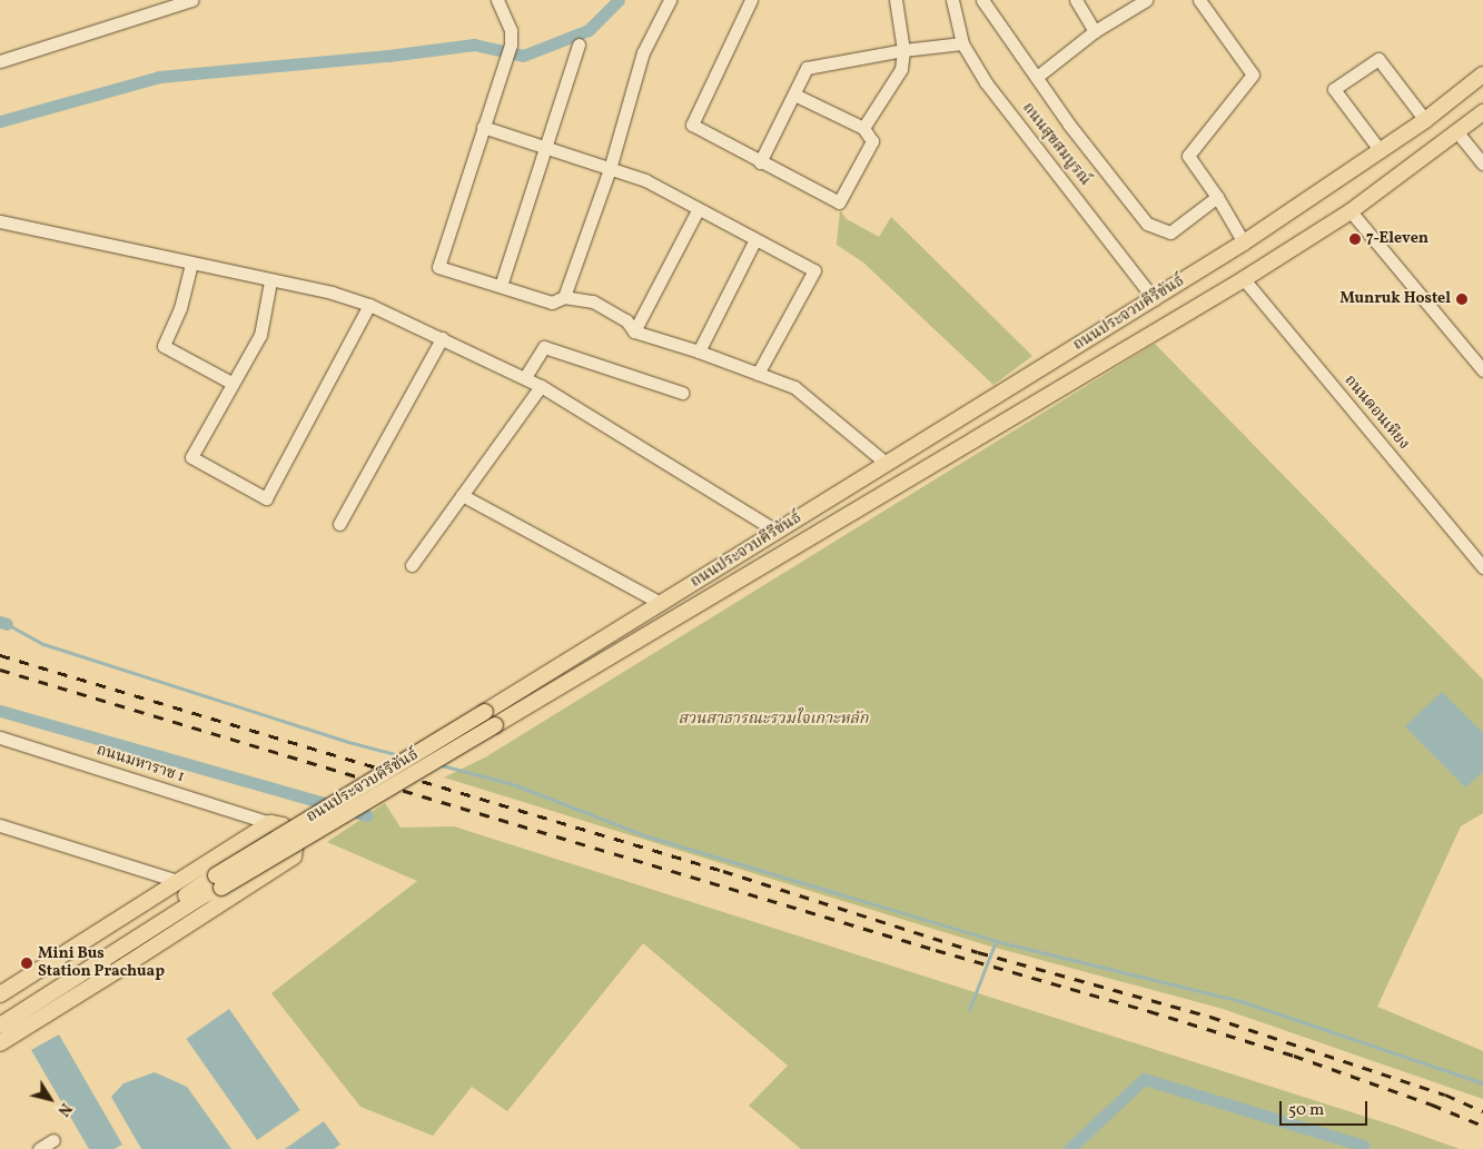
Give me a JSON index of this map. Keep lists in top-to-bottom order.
{
  "streets": {
    "main road": ["ถนนประจวบคีรีขันธ์"],
    "street": ["ถนนสุขสมบูรณ์", "ถนนดอนเหียง", "ถนนมหาราช 1"]
  },
  "crossings": [
    ["ถนนสุขสมบูรณ์", "ถนนประจวบคีรีขันธ์"],
    ["ถนนประจวบคีรีขันธ์", "ถนนดอนเหียง"]
  ],
  "parks": ["สวนสาธารณะรวมใจเกาะหลัก"],
  "places": ["7-Eleven", "Munruk Hostel", "Mini Bus Station Prachuap"],
  "scale_bar": "50 m",
  "north": "bottom right"
}
